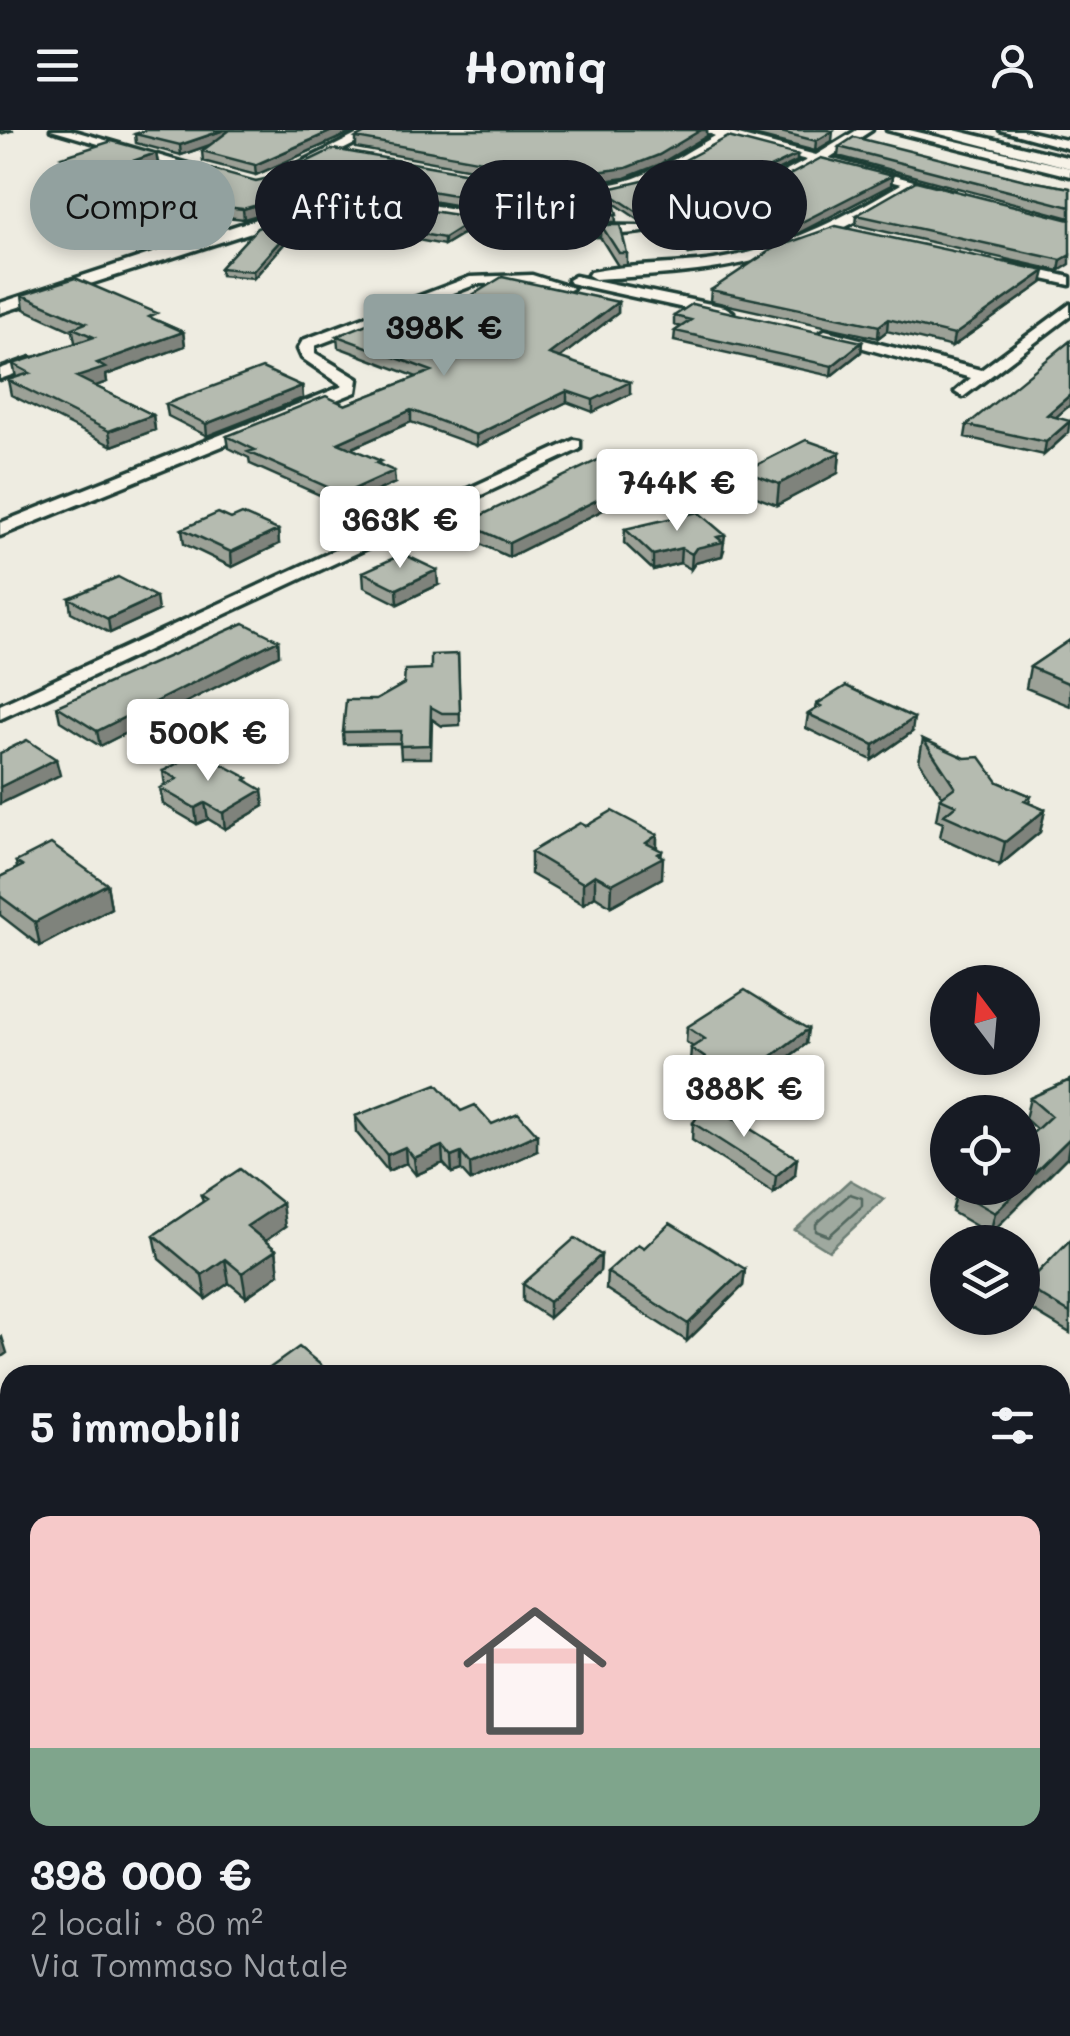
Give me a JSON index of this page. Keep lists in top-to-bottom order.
{
  "north": "top",
  "page": {
    "header": "Homiq",
    "chip": [
      "Compra",
      "Affitta",
      "Filtri",
      "Nuovo"
    ],
    "price": [
      "398K €",
      "744K €",
      "363K €",
      "500K €",
      "388K €"
    ],
    "heading": "5 immobili",
    "list": [
      {
        "name": "398 000 €",
        "note": "2 locali · 80 m² · Via Tommaso Natale"
      }
    ]
  }
}
